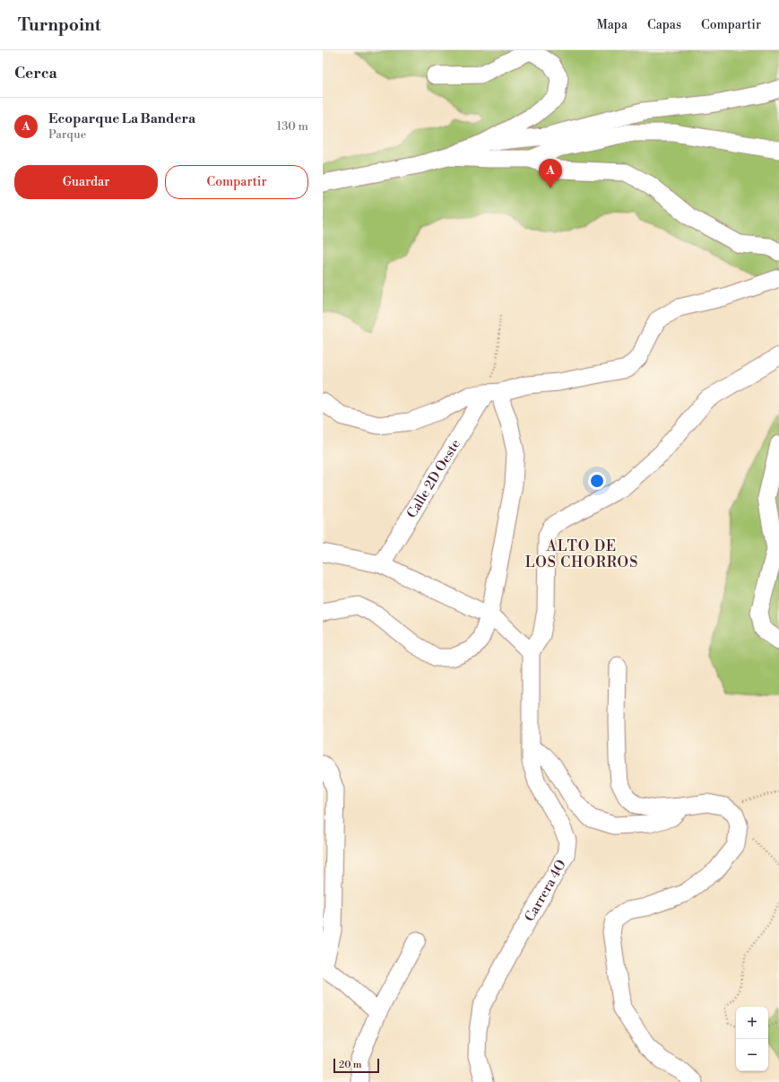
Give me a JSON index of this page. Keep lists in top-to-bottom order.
{
  "streets": {
    "street": ["Calle 2D Oeste", "Carrera 4O"]
  },
  "districts": ["ALTO DE LOS CHORROS"],
  "scale_bar": "20 m",
  "page": {
    "header": "Turnpoint",
    "nav": ["Mapa", "Capas", "Compartir"],
    "heading": "Cerca",
    "list": [
      {
        "mark": "A",
        "name": "Ecoparque La Bandera",
        "note": "Parque",
        "value": "130 m"
      }
    ],
    "buttons": ["Guardar", "Compartir"],
    "pins": "A",
    "map_buttons": ["+", "−"],
    "scale": "20 m"
  }
}
